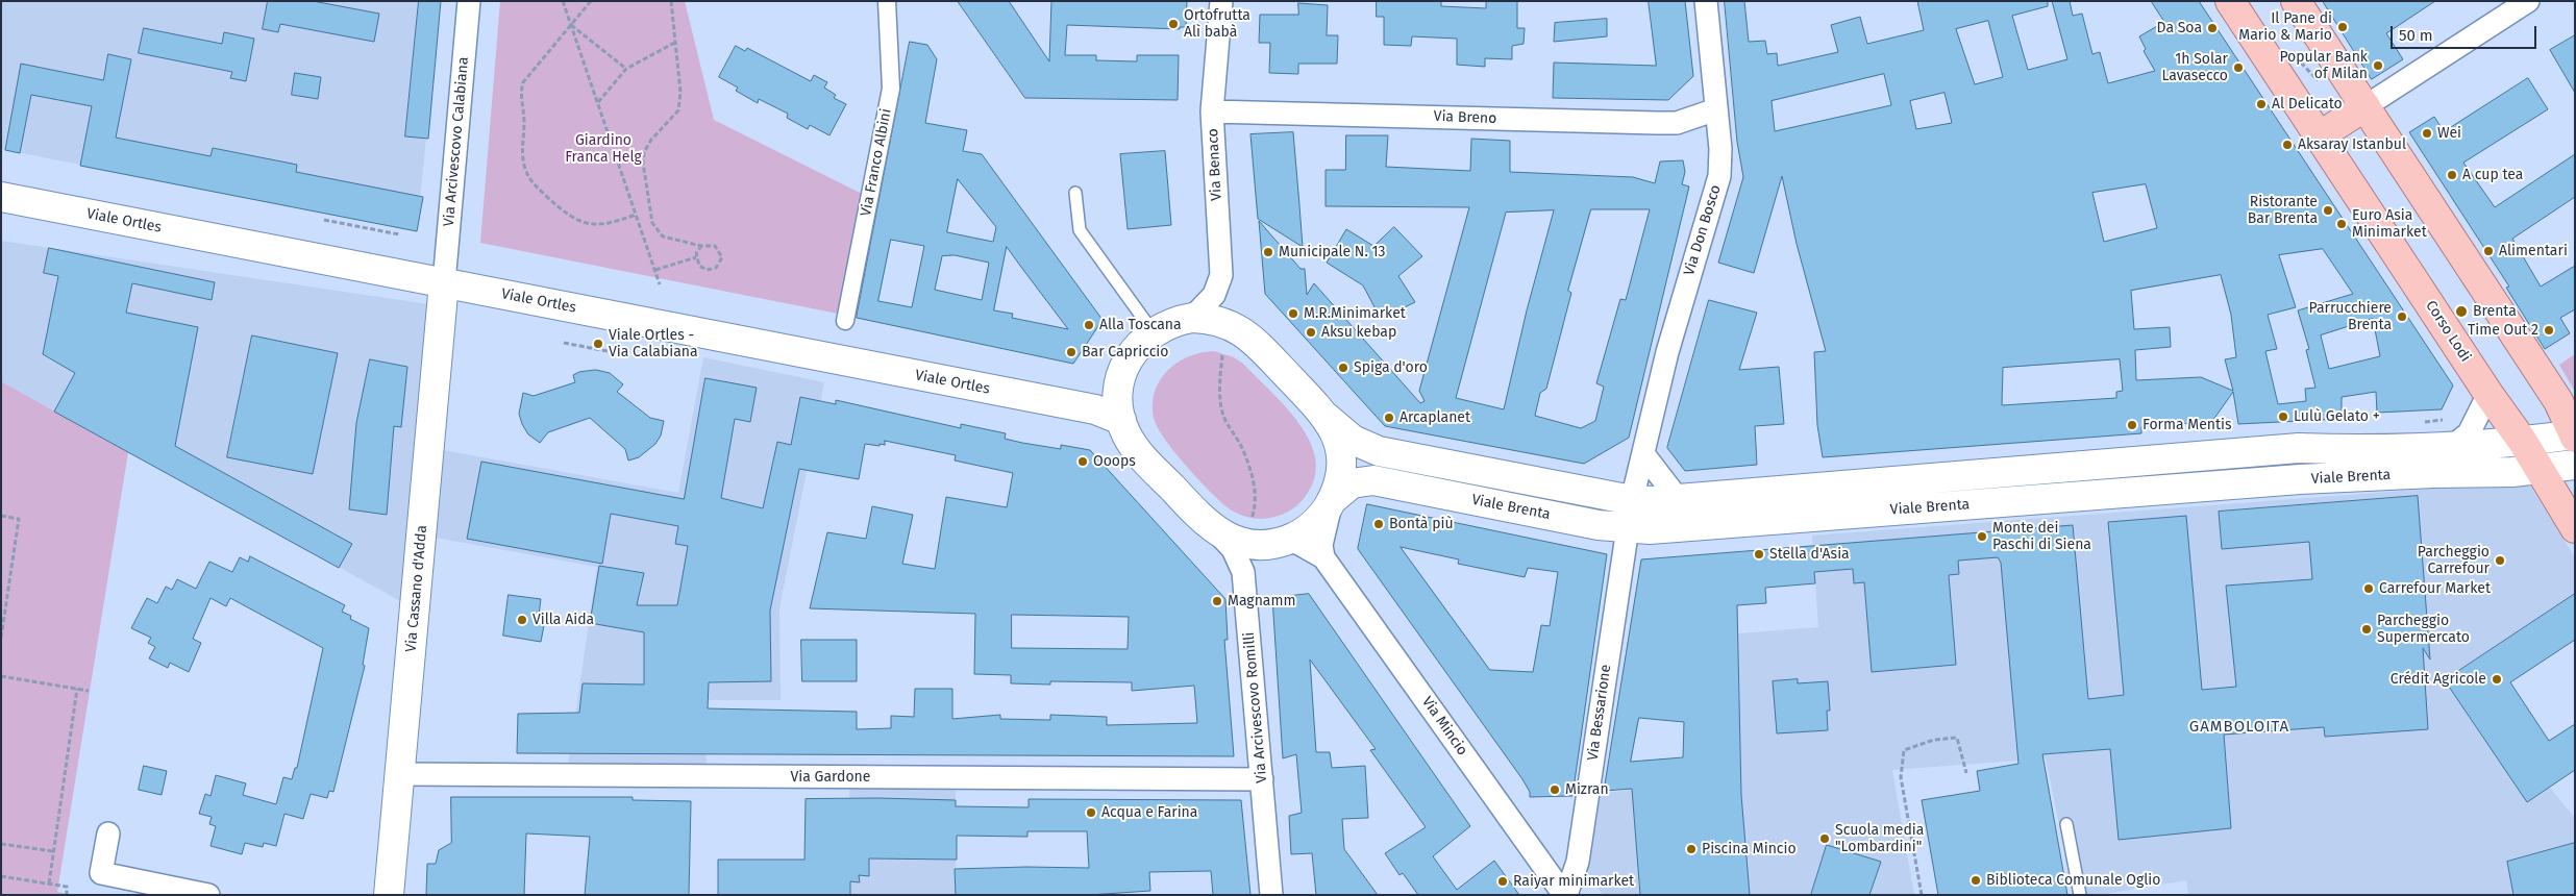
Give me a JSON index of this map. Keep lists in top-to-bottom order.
{
  "streets": {
    "main road": ["Corso Lodi"],
    "street": [
      "Via Breno",
      "Via Arcivescovo Calabiana",
      "Via Franco Albini",
      "Via Benaco",
      "Viale Ortles",
      "Via Don Bosco",
      "Viale Brenta",
      "Via Cassano d'Adda",
      "Via Arcivescovo Romilli",
      "Via Bessarione",
      "Via Mincio",
      "Via Gardone"
    ]
  },
  "crossings": [
    ["Via Breno", "Via Benaco"],
    ["Via Breno", "Via Don Bosco"],
    ["Via Arcivescovo Calabiana", "Viale Ortles"],
    ["Via Arcivescovo Calabiana", "Via Cassano d'Adda"],
    ["Viale Ortles", "Via Cassano d'Adda"],
    ["Via Don Bosco", "Viale Brenta"],
    ["Via Don Bosco", "Via Bessarione"],
    ["Corso Lodi", "Viale Brenta"],
    ["Viale Brenta", "Via Bessarione"],
    ["Via Cassano d'Adda", "Via Gardone"],
    ["Via Arcivescovo Romilli", "Via Gardone"],
    ["Via Bessarione", "Via Mincio"]
  ],
  "districts": ["GAMBOLOITA"],
  "parks": ["Giardino Franca Helg"],
  "places": [
    "Ortofrutta Alì babà",
    "Il Pane di Mario & Mario",
    "Da Soa",
    "Popular Bank of Milan",
    "1h Solar Lavasecco",
    "Al Delicato",
    "Wei",
    "Aksaray Istanbul",
    "A cup tea",
    "Ristorante Bar Brenta",
    "Euro Asia Minimarket",
    "Alimentari",
    "Municipale N. 13",
    "Brenta",
    "M.R.Minimarket",
    "Parrucchiere Brenta",
    "Alla Toscana",
    "Time Out 2",
    "Aksu kebap",
    "Viale Ortles - Via Calabiana",
    "Bar Capriccio",
    "Spiga d'oro",
    "Lulù Gelato +",
    "Arcaplanet",
    "Forma Mentis",
    "Ooops",
    "Bontà più",
    "Monte dei Paschi di Siena",
    "Stella d'Asia",
    "Parcheggio Carrefour",
    "Carrefour Market",
    "Magnamm",
    "Villa Aida",
    "Parcheggio Supermercato",
    "Crédit Agricole",
    "Mizran",
    "Acqua e Farina",
    "Scuola media \"Lombardini\"",
    "Piscina Mincio",
    "Biblioteca Comunale Oglio",
    "Raiyar minimarket"
  ],
  "scale_bar": "50 m"
}
